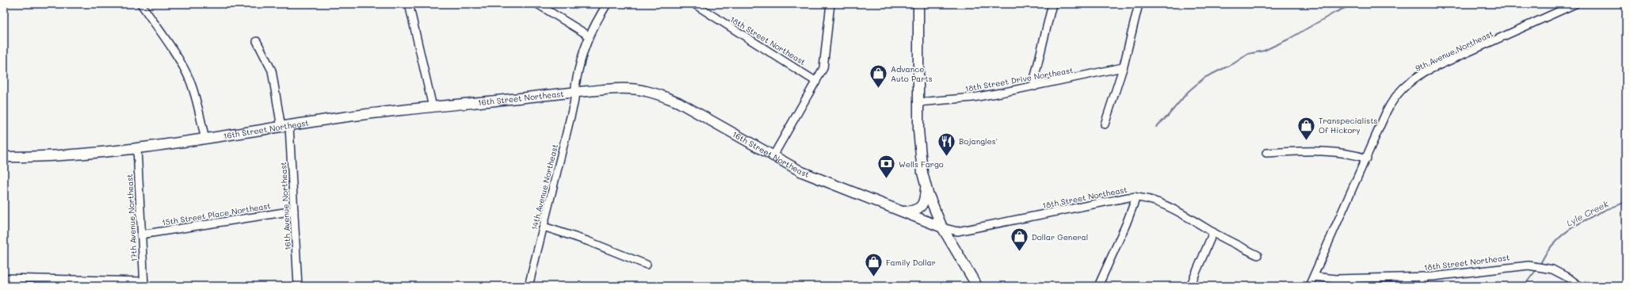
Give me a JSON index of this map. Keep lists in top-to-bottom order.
{
  "streets": {
    "main road": ["16th Street Northeast"],
    "street": [
      "18th Street Northeast",
      "9th Avenue Northeast",
      "18th Street Drive Northeast",
      "14th Avenue Northeast",
      "16th Avenue Northeast",
      "15th Street Place Northeast",
      "17th Avenue Northeast"
    ]
  },
  "crossings": [
    ["18th Street Northeast", "9th Avenue Northeast"],
    ["18th Street Northeast", "16th Street Northeast"],
    ["16th Street Northeast", "14th Avenue Northeast"],
    ["16th Street Northeast", "16th Avenue Northeast"],
    ["16th Street Northeast", "17th Avenue Northeast"],
    ["16th Avenue Northeast", "15th Street Place Northeast"],
    ["15th Street Place Northeast", "17th Avenue Northeast"]
  ],
  "water": ["Lyle Creek"],
  "places": {
    "shop": [
      "Advance Auto Parts",
      "Transpecialists Of Hickory",
      "Dollar General",
      "Family Dollar"
    ],
    "restaurant": ["Bojangles'"],
    "bank": ["Wells Fargo"]
  }
}
